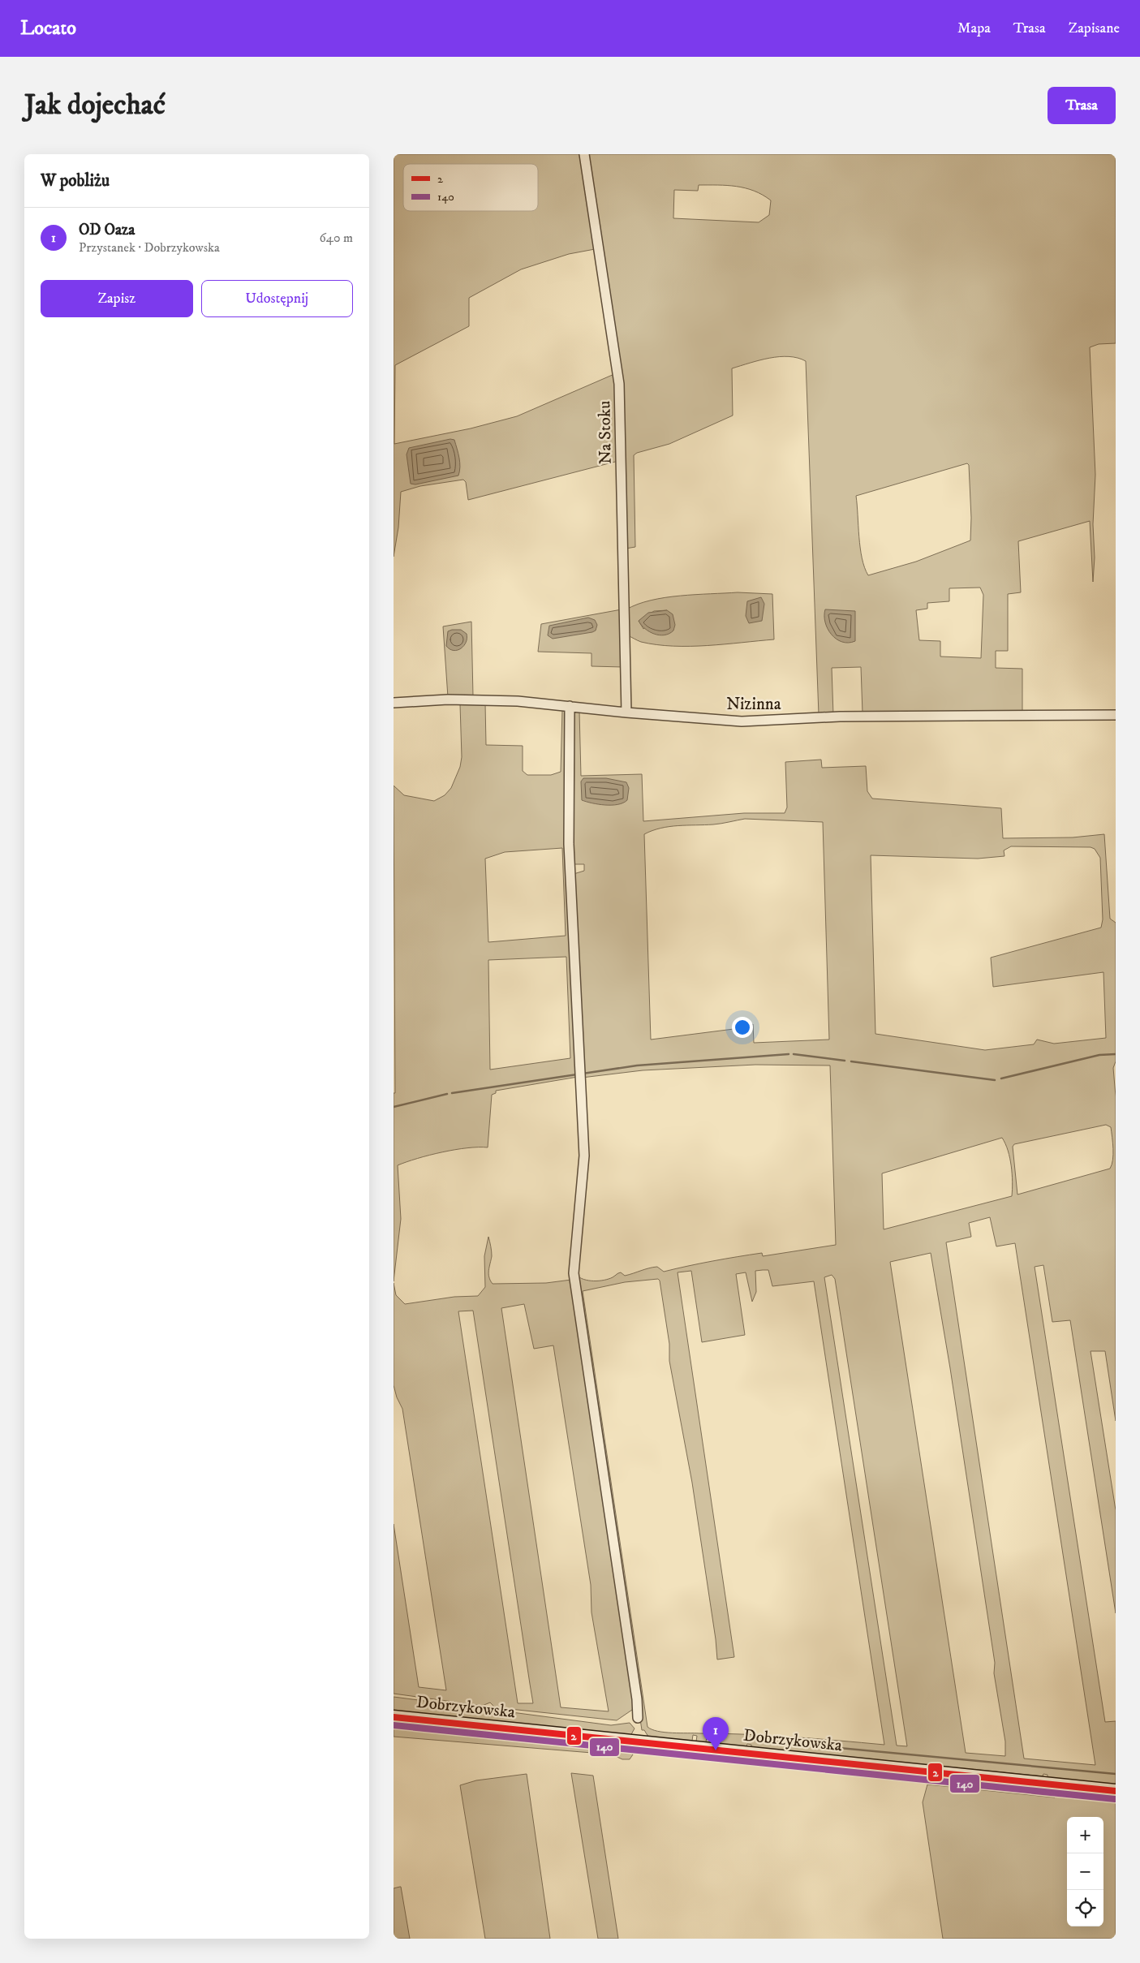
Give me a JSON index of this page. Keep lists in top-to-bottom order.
{
  "streets": {
    "main road": ["Dobrzykowska"],
    "street": ["Na Stoku", "Nizinna"]
  },
  "crossings": [
    ["Na Stoku", "Nizinna"]
  ],
  "lines": ["transit line 2", "transit line 140"],
  "legend": ["2", "140"],
  "page": {
    "header": "Locato",
    "nav": ["Mapa", "Trasa", "Zapisane"],
    "buttons": [
      "Trasa",
      ["Zapisz", "Udostępnij"]
    ],
    "title": "Jak dojechać",
    "heading": "W pobliżu",
    "list": [
      {
        "mark": "1",
        "name": "OD Oaza",
        "note": "Przystanek · Dobrzykowska",
        "value": "640 m"
      }
    ],
    "pins": "1",
    "map_buttons": ["+", "−"]
  }
}
